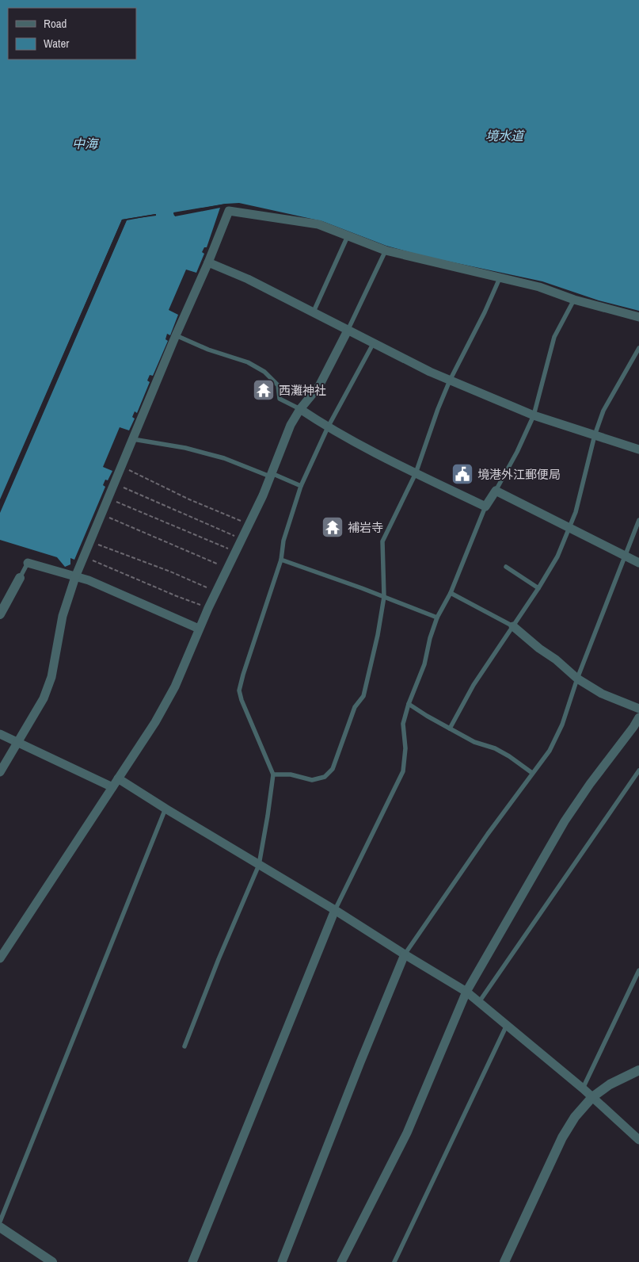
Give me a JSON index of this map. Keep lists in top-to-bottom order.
{
  "water": ["境水道", "中海"],
  "places": {
    "temple": ["西灘神社", "補岩寺"],
    "public building": ["境港外江郵便局"]
  },
  "legend": ["Road", "Water"]
}
